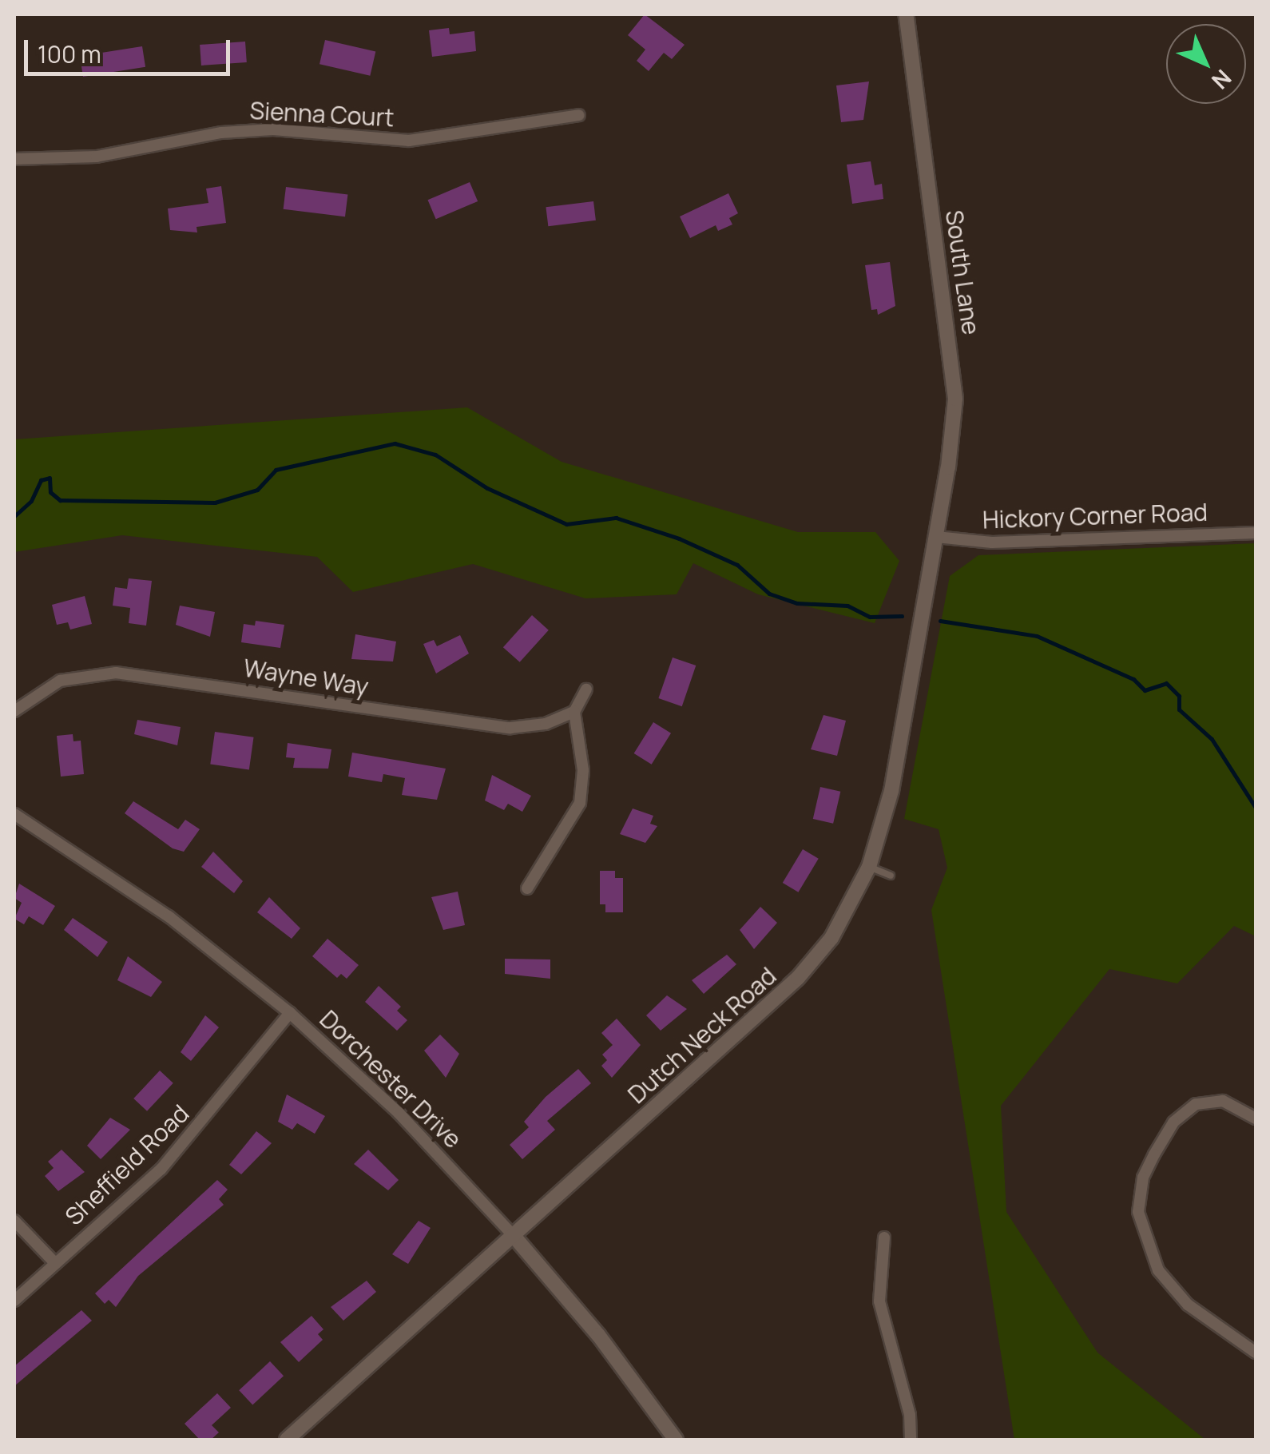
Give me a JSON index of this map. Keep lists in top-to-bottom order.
{
  "streets": {
    "street": [
      "Sienna Court",
      "South Lane",
      "Hickory Corner Road",
      "Wayne Way",
      "Dutch Neck Road",
      "Dorchester Drive",
      "Sheffield Road"
    ]
  },
  "crossings": [
    ["South Lane", "Hickory Corner Road"],
    ["South Lane", "Dutch Neck Road"],
    ["Hickory Corner Road", "Dutch Neck Road"],
    ["Dutch Neck Road", "Dorchester Drive"],
    ["Dorchester Drive", "Sheffield Road"]
  ],
  "scale_bar": "100 m",
  "north": "bottom right"
}
